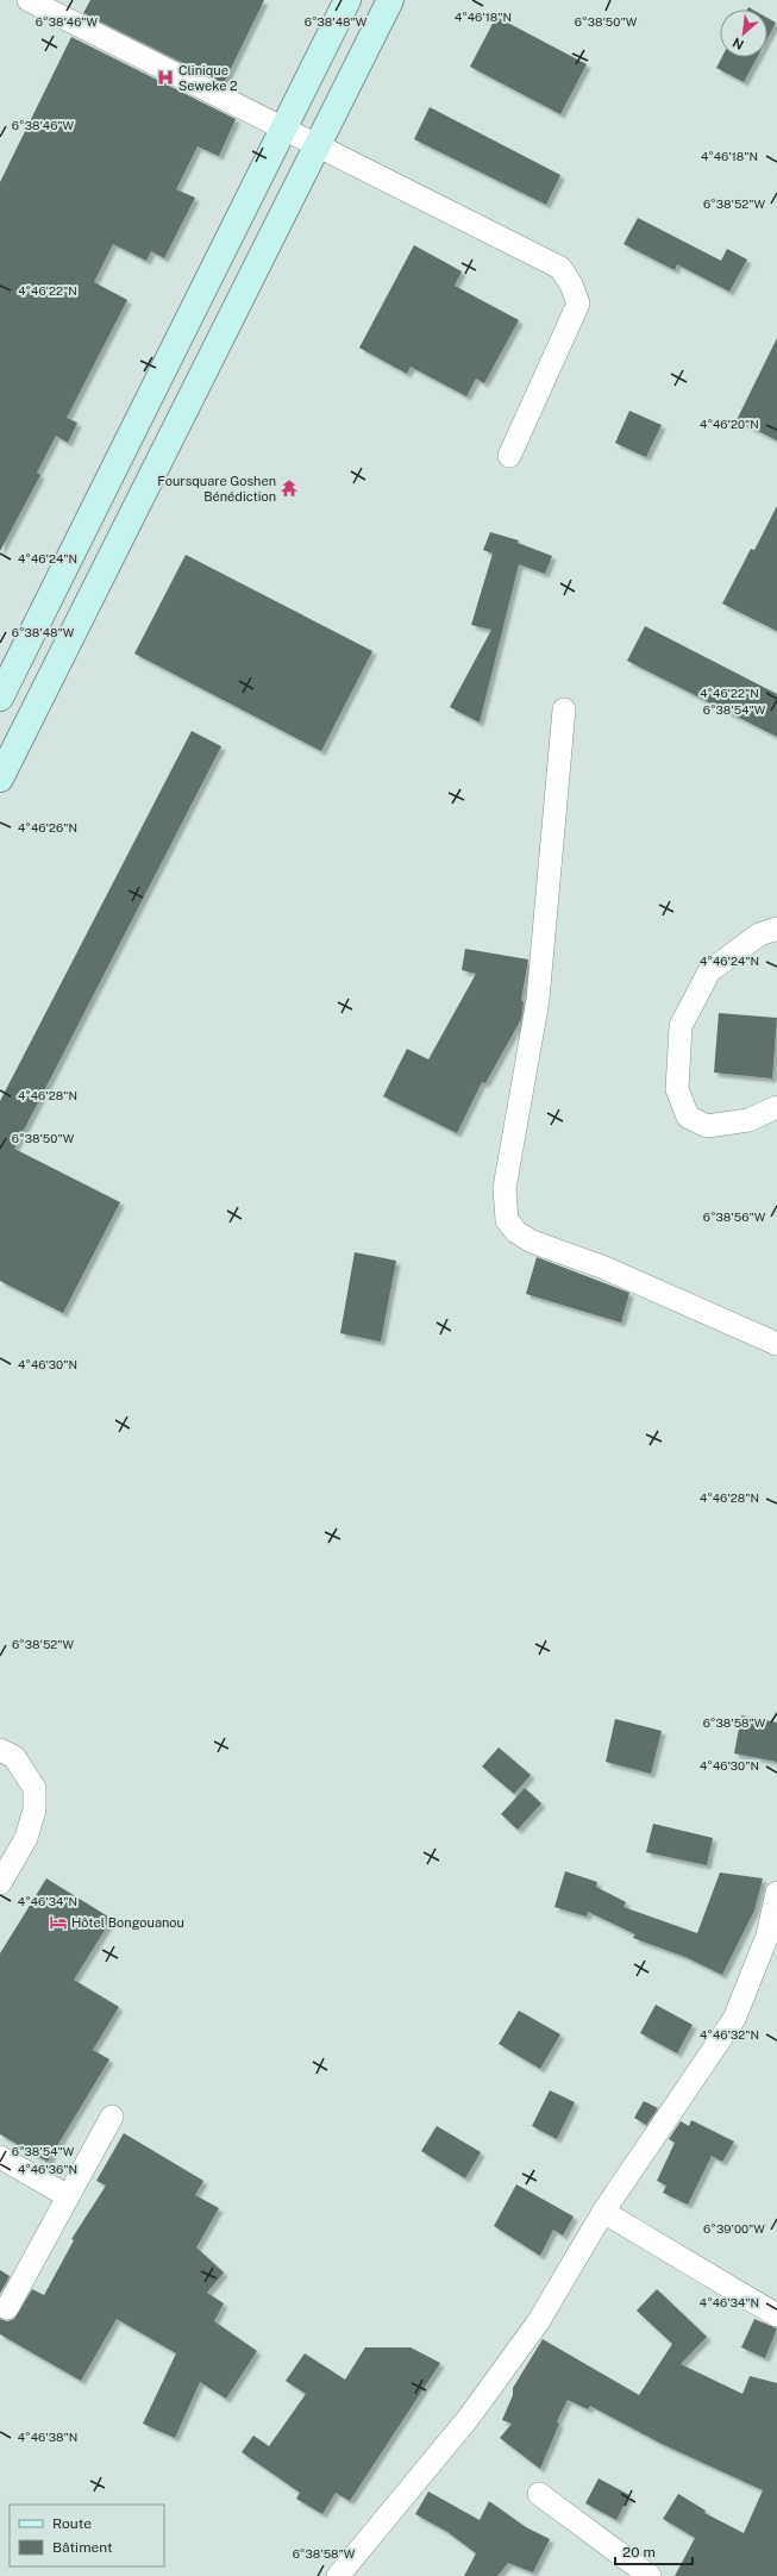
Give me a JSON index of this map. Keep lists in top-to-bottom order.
{
  "places": {
    "hospital": ["Clinique Seweke 2"],
    "temple": ["Foursquare Goshen Bénédiction"],
    "hotel": ["Hôtel Bongouanou"]
  },
  "legend": ["Route", "Bâtiment"],
  "scale_bar": "20 m",
  "north": "bottom left",
  "coordinates": [
    "4°46'18\"N",
    "6°38'46\"W",
    "6°38'48\"W",
    "6°38'50\"W",
    "6°38'52\"W",
    "4°46'22\"N",
    "4°46'20\"N",
    "4°46'24\"N",
    "6°38'54\"W",
    "4°46'26\"N",
    "4°46'28\"N",
    "6°38'56\"W",
    "4°46'30\"N",
    "6°38'58\"W",
    "4°46'34\"N",
    "4°46'32\"N",
    "4°46'36\"N",
    "6°39'00\"W",
    "4°46'38\"N"
  ]
}
